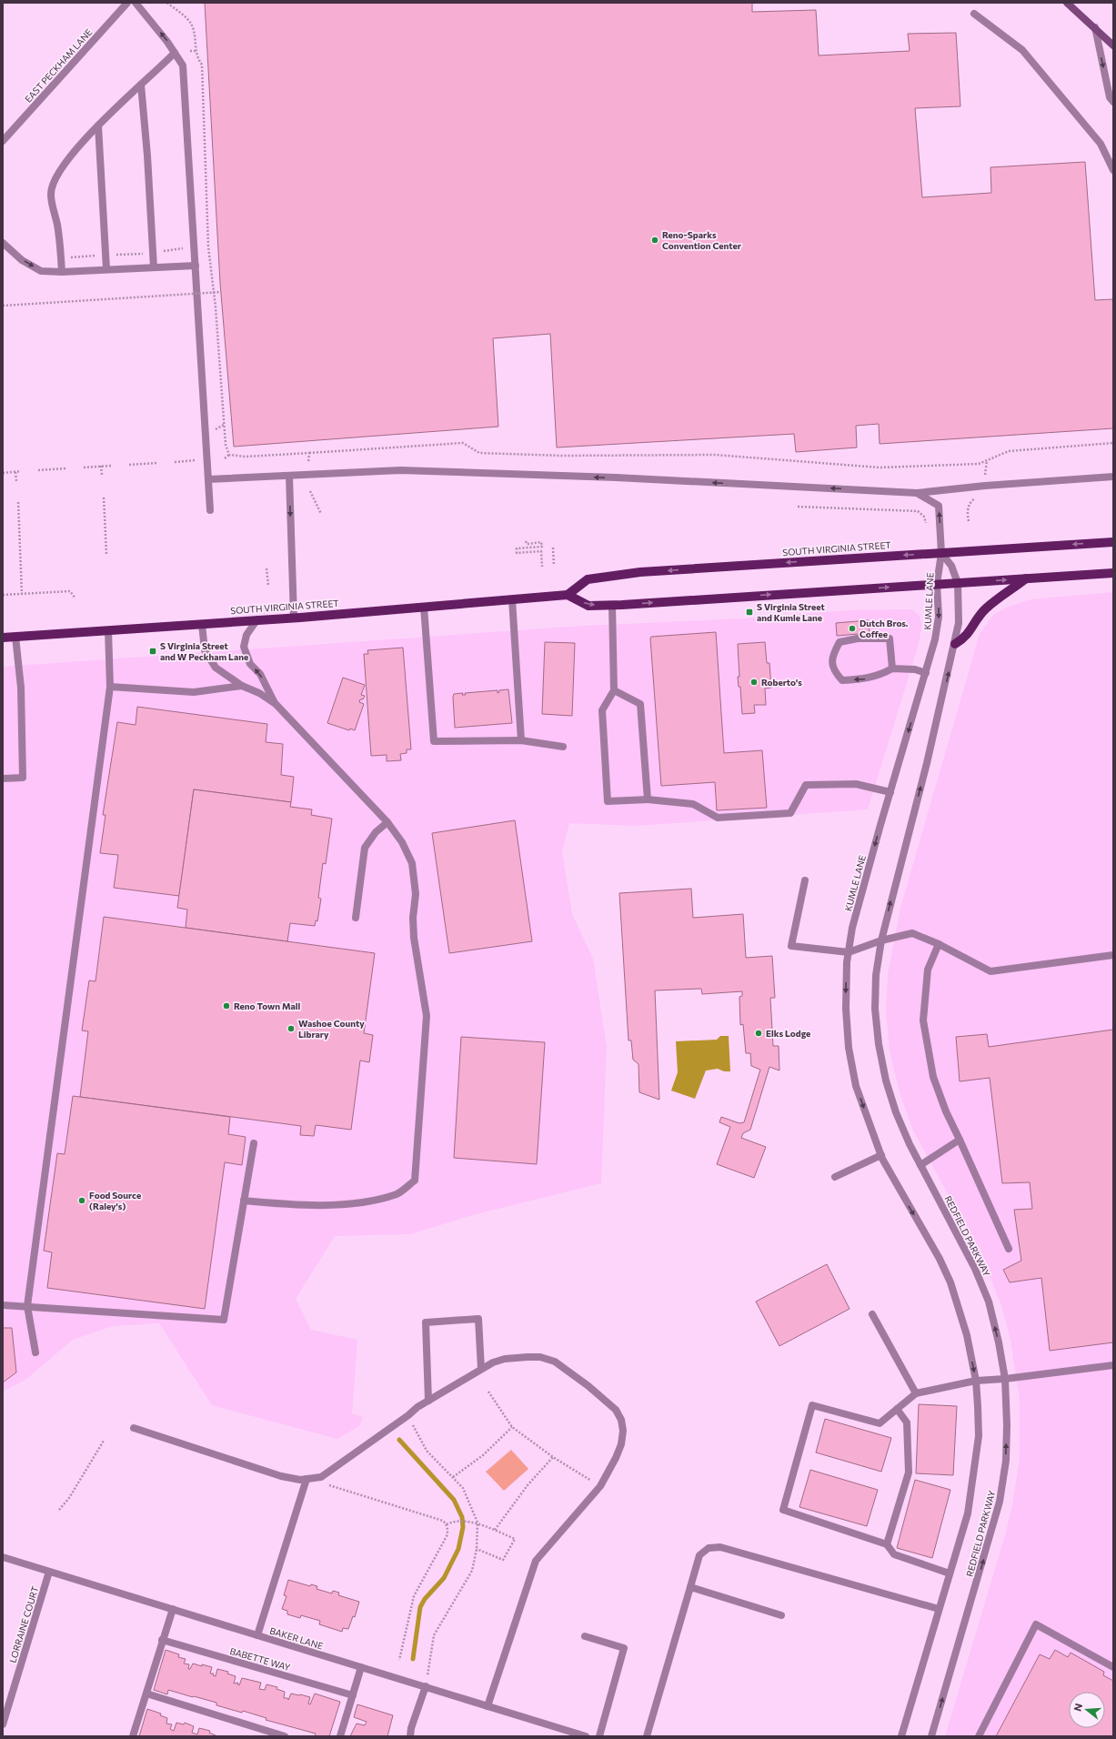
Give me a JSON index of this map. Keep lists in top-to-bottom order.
{
  "streets": {
    "main road": ["SOUTH VIRGINIA STREET"],
    "street": [
      "EAST PECKHAM LANE",
      "KUMLE LANE",
      "REDFIELD PARKWAY",
      "LORRAINE COURT",
      "BAKER LANE",
      "BABETTE WAY"
    ]
  },
  "crossings": [
    ["SOUTH VIRGINIA STREET", "KUMLE LANE"],
    ["KUMLE LANE", "REDFIELD PARKWAY"],
    ["LORRAINE COURT", "BAKER LANE"]
  ],
  "places": {
    "other": [
      "Reno-Sparks Convention Center",
      "Dutch Bros. Coffee",
      "Roberto's",
      "Reno Town Mall",
      "Washoe County Library",
      "Elks Lodge",
      "Food Source (Raley's)"
    ],
    "transit": ["S Virginia Street and Kumle Lane", "S Virginia Street and W Peckham Lane"]
  },
  "north": "left"
}
